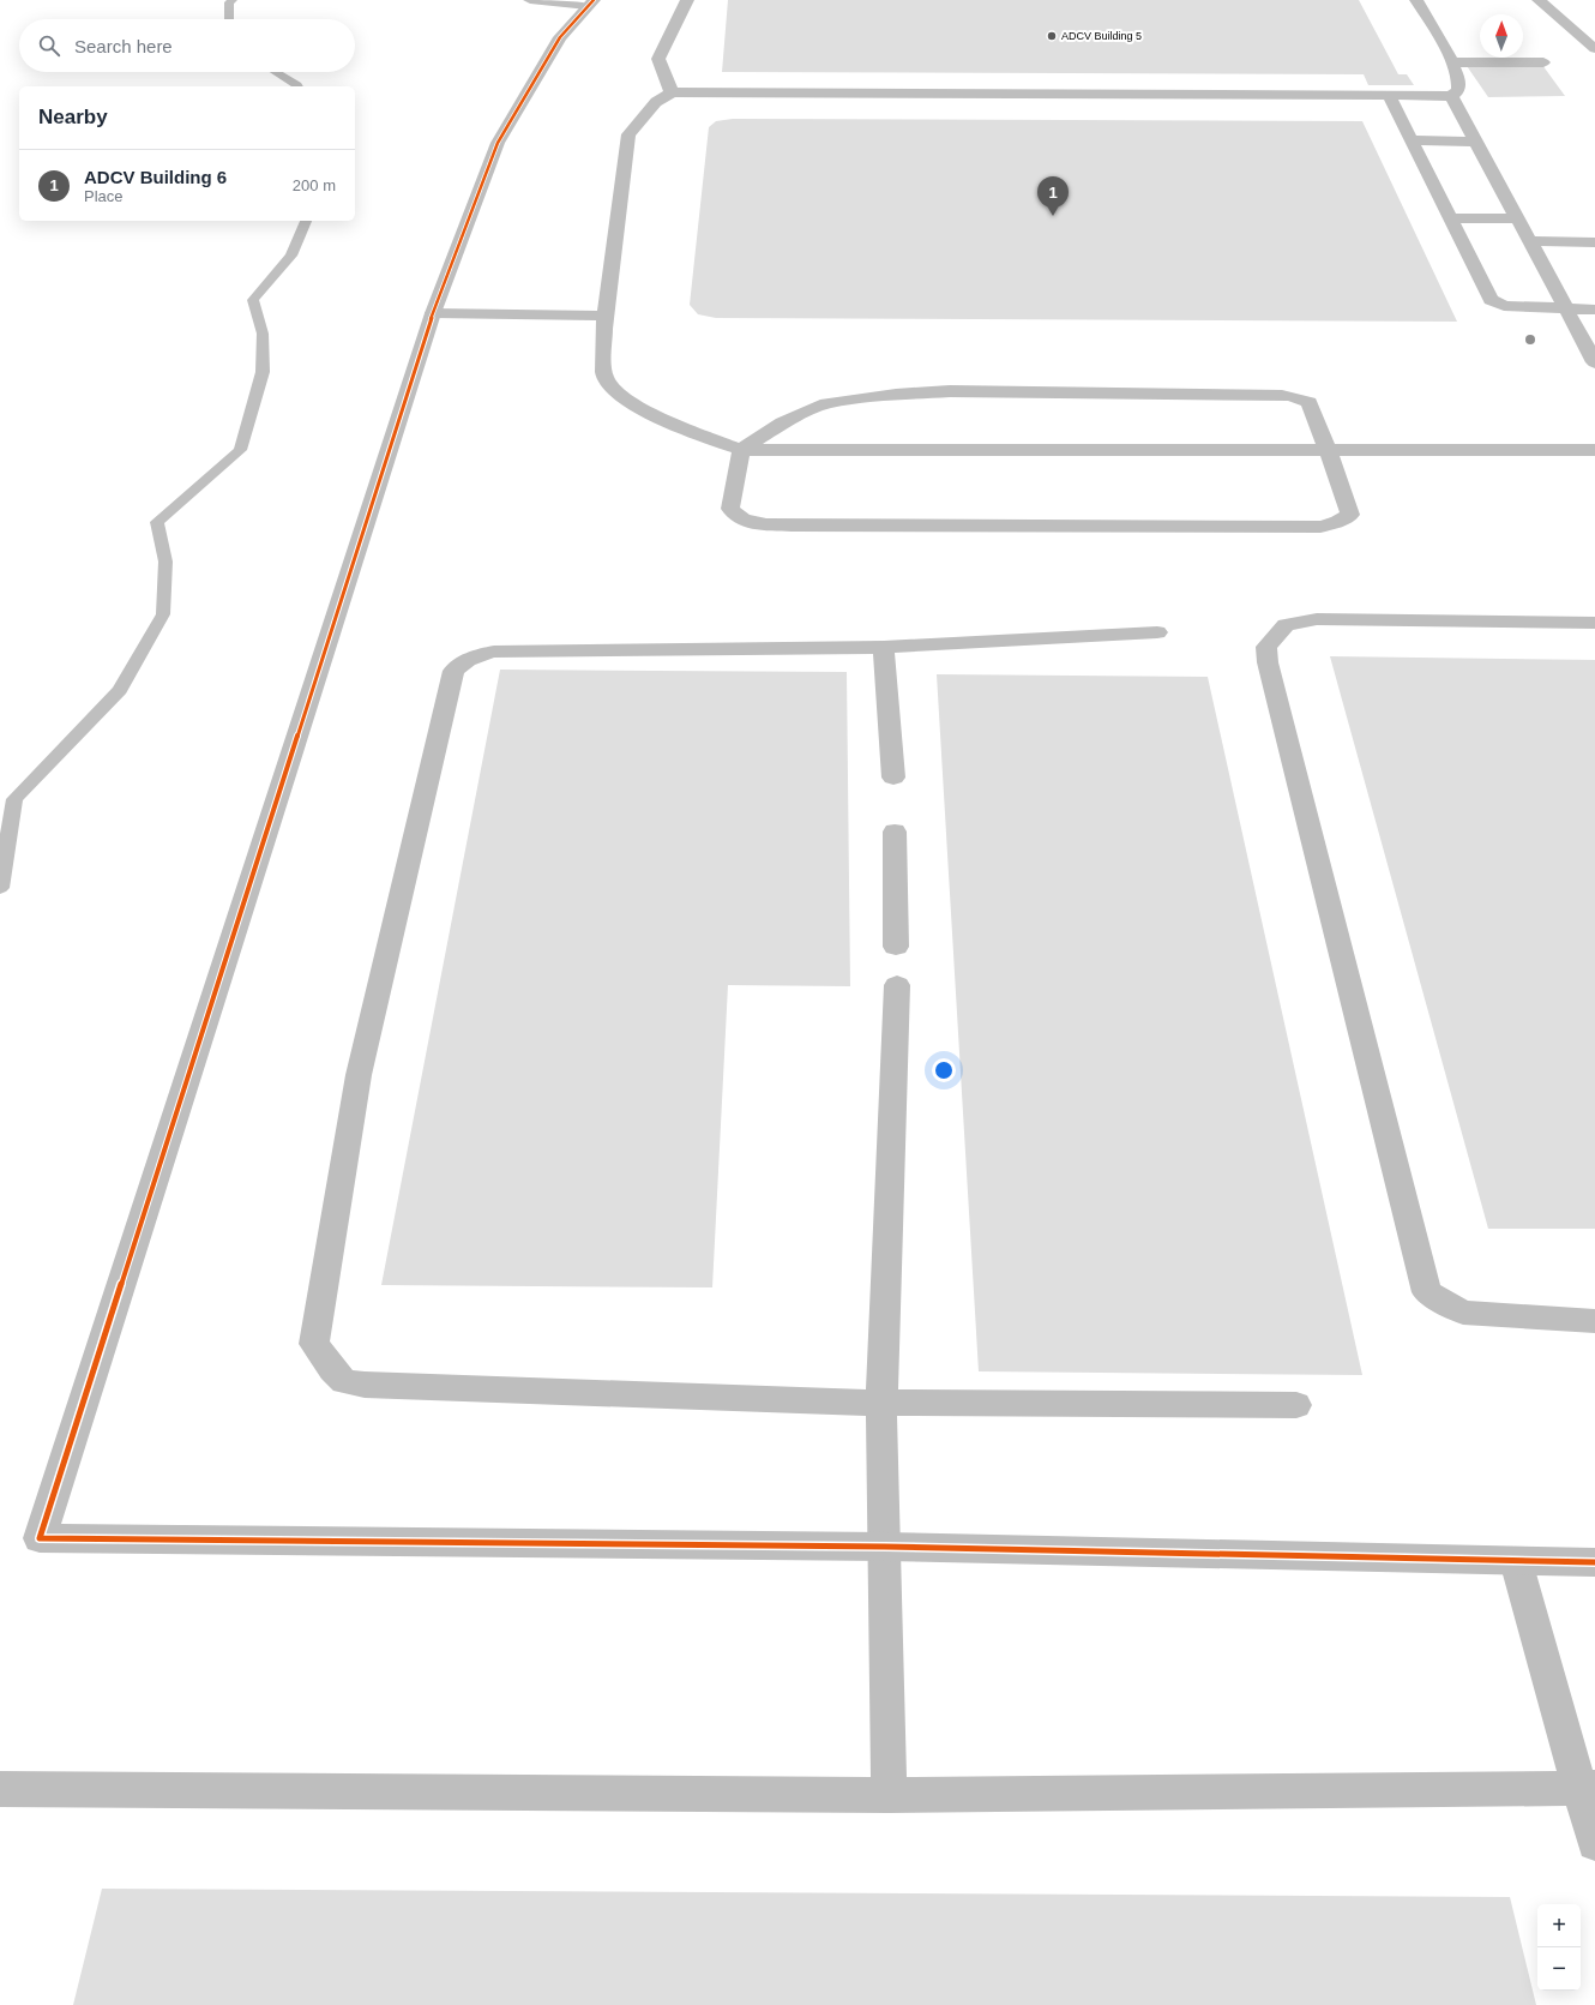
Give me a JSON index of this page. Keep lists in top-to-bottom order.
{
  "places": ["ADCV Building 5"],
  "north": "top",
  "page": {
    "search": "Search here",
    "heading": "Nearby",
    "list": [
      {
        "mark": "1",
        "name": "ADCV Building 6",
        "note": "Place",
        "value": "200 m"
      }
    ],
    "pins": "1",
    "map_buttons": ["+", "−"]
  }
}
